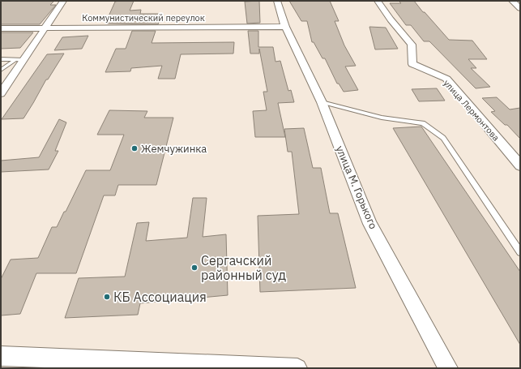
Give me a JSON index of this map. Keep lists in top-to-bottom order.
{
  "streets": {
    "street": ["Коммунистический переулок", "улица Лермонтова", "улица М. Горького"]
  },
  "crossings": [
    ["Коммунистический переулок", "улица М. Горького"]
  ],
  "places": ["Жемчужинка", "Сергачский районный суд", "КБ Ассоциация"]
}
